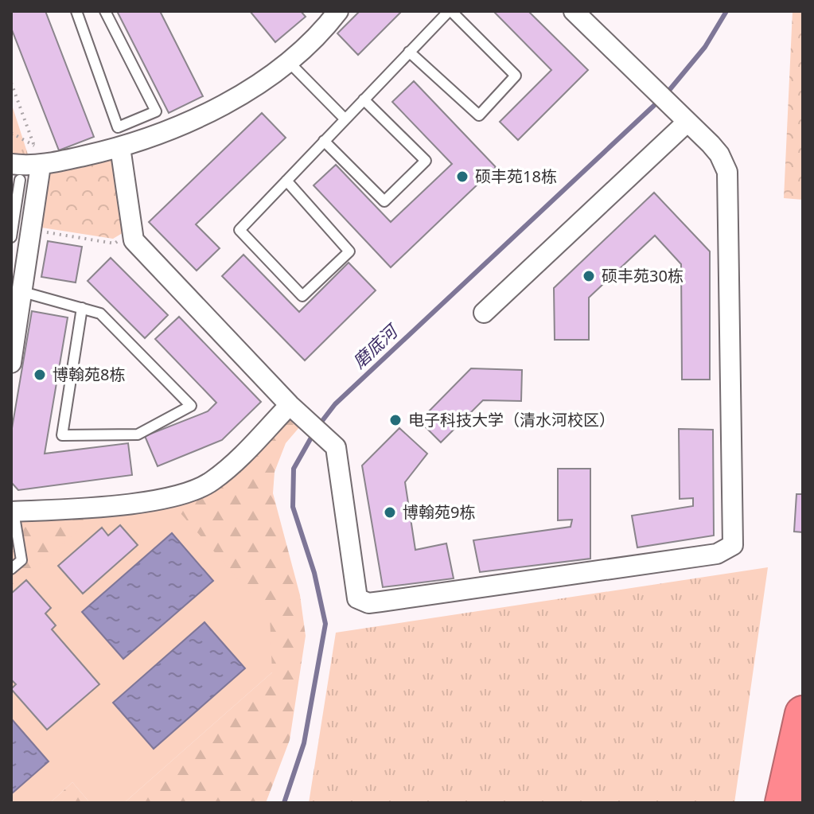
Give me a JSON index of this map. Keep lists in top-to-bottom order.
{
  "water": ["磨底河"],
  "places": [
    "硕丰苑18栋",
    "硕丰苑30栋",
    "博翰苑8栋",
    "电子科技大学（清水河校区）",
    "博翰苑9栋"
  ]
}
